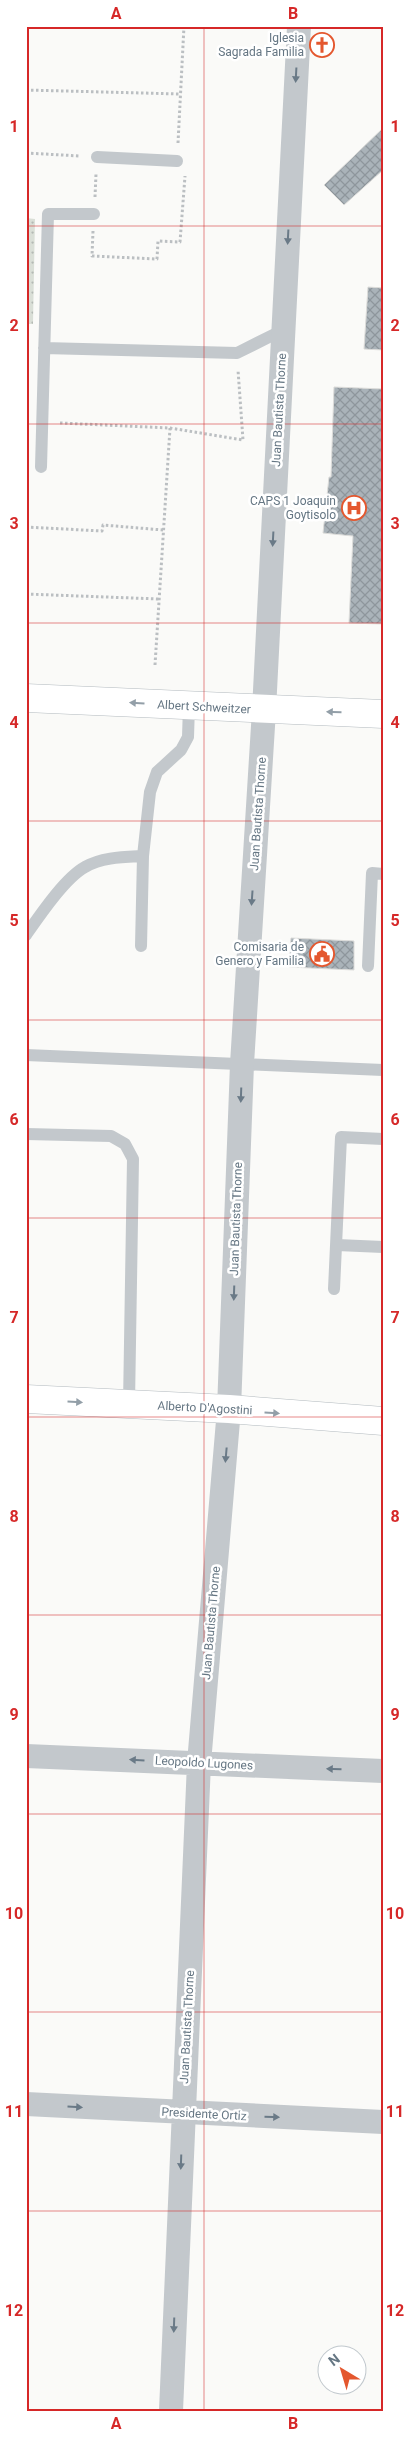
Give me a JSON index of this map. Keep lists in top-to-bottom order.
{
  "streets": {
    "main road": ["Albert Schweitzer", "Alberto D'Agostini"],
    "street": ["Juan Bautista Thorne", "Leopoldo Lugones", "Presidente Ortiz"]
  },
  "crossings": [
    ["Juan Bautista Thorne", "Albert Schweitzer"],
    ["Juan Bautista Thorne", "Alberto D'Agostini"],
    ["Juan Bautista Thorne", "Leopoldo Lugones"],
    ["Juan Bautista Thorne", "Presidente Ortiz"]
  ],
  "one_way": [
    "Juan Bautista Thorne",
    "Albert Schweitzer",
    "Alberto D'Agostini",
    "Leopoldo Lugones",
    "Presidente Ortiz"
  ],
  "places": {
    "church": ["Iglesia Sagrada Familia"],
    "hospital": ["CAPS 1 Joaquin Goytisolo"],
    "public building": ["Comisaria de Genero y Familia"]
  },
  "north": "top left",
  "grid": {
    "columns": ["A", "B"],
    "rows": [
      "1",
      "2",
      "3",
      "4",
      "5",
      "6",
      "7",
      "8",
      "9",
      "10",
      "11",
      "12"
    ]
  }
}
